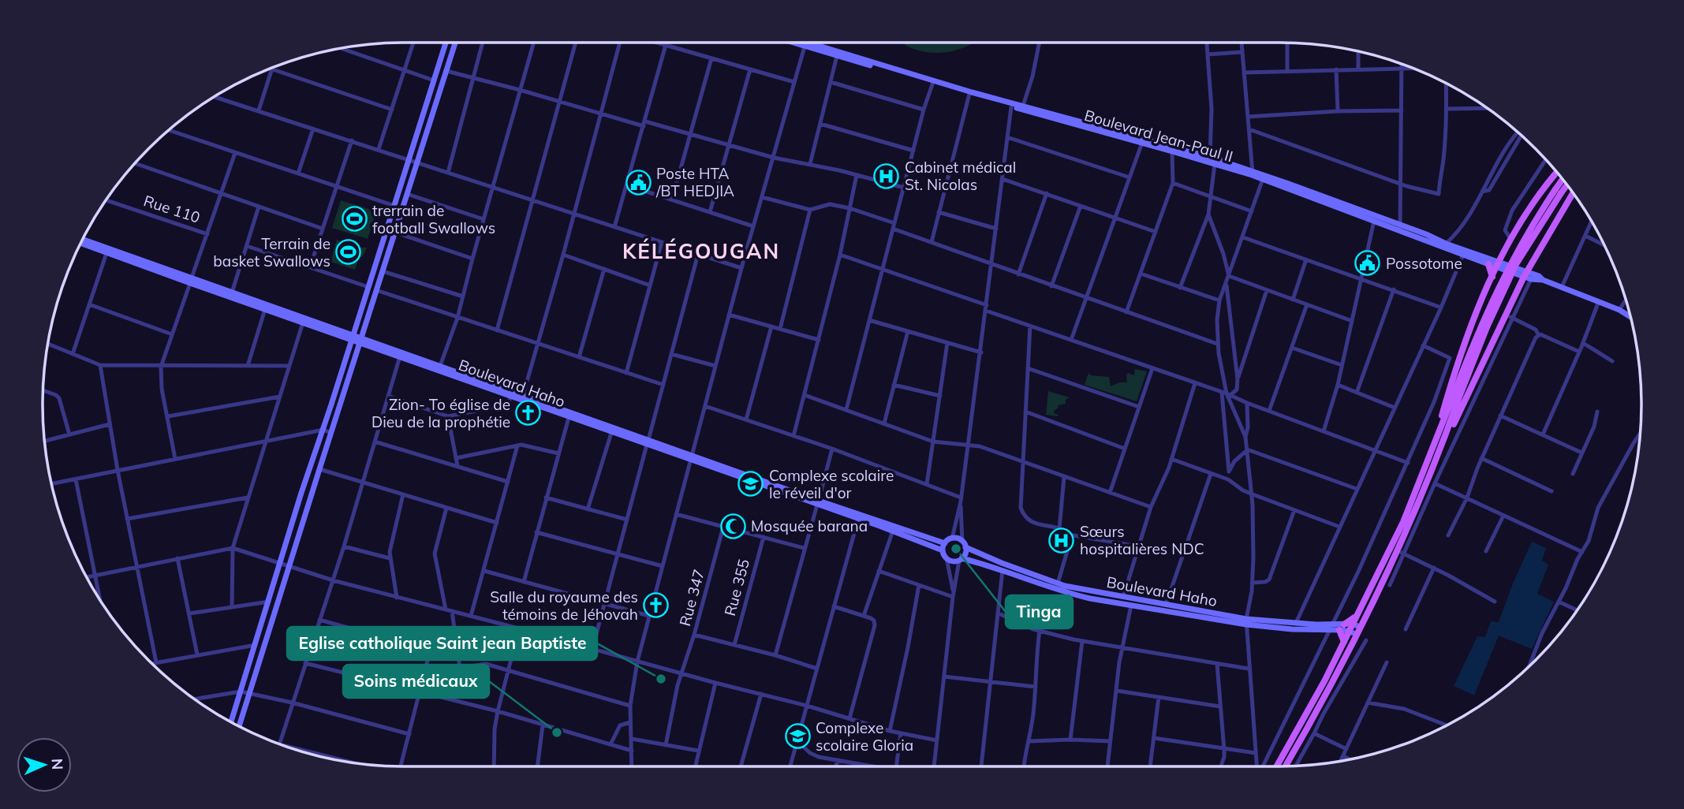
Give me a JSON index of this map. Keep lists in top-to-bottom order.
{
  "streets": {
    "main road": ["Boulevard Jean-Paul II", "Boulevard Haho"],
    "street": ["Rue 110", "Rue 355", "Rue 347"]
  },
  "districts": ["KÉLÉGOUGAN"],
  "places": {
    "hospital": ["Cabinet médical St. Nicolas", "Sœurs hospitalières NDC"],
    "public building": ["Poste HTA /BT HEDJIA", "Possotome"],
    "sports": ["trerrain de football Swallows", "Terrain de basket Swallows"],
    "church": ["Zion- To église de Dieu de la prophétie", "Salle du royaume des témoins de Jéhovah"],
    "school or university": ["Complexe scolaire le réveil d'or", "Complexe scolaire Gloria"],
    "mosque": ["Mosquée barana"],
    "other": ["Tinga", "Eglise catholique Saint jean Baptiste", "Soins médicaux"]
  },
  "north": "right"
}
